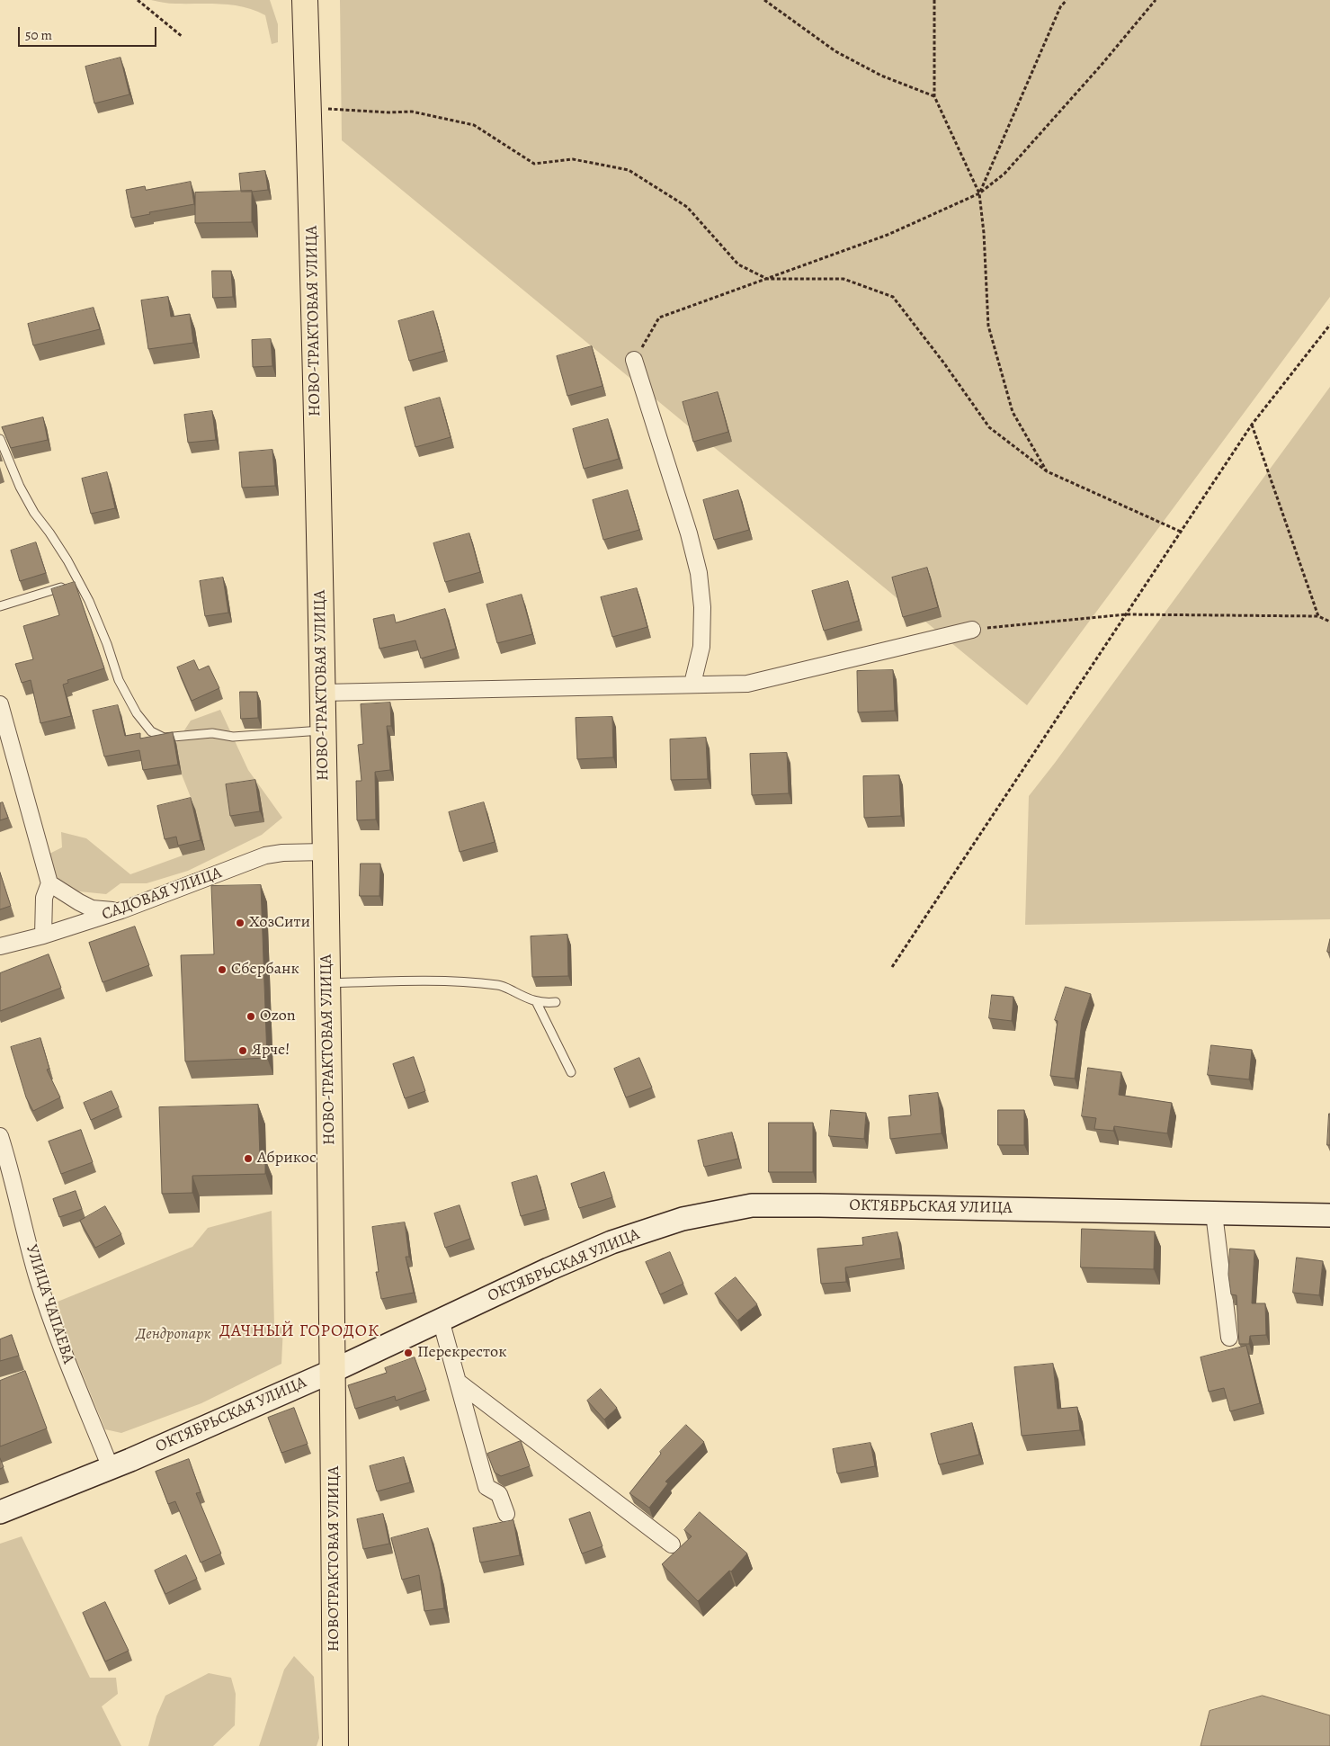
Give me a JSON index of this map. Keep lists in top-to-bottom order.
{
  "streets": {
    "main road": ["НОВО-ТРАКТОВАЯ УЛИЦА", "НОВОТРАКТОВАЯ УЛИЦА"],
    "street": ["САДОВАЯ УЛИЦА", "ОКТЯБРЬСКАЯ УЛИЦА", "УЛИЦА ЧАПАЕВА"]
  },
  "crossings": [
    ["НОВО-ТРАКТОВАЯ УЛИЦА", "САДОВАЯ УЛИЦА"],
    ["НОВО-ТРАКТОВАЯ УЛИЦА", "ОКТЯБРЬСКАЯ УЛИЦА"],
    ["НОВО-ТРАКТОВАЯ УЛИЦА", "НОВОТРАКТОВАЯ УЛИЦА"],
    ["ОКТЯБРЬСКАЯ УЛИЦА", "УЛИЦА ЧАПАЕВА"],
    ["ОКТЯБРЬСКАЯ УЛИЦА", "НОВОТРАКТОВАЯ УЛИЦА"]
  ],
  "districts": ["ДАЧНЫЙ ГОРОДОК"],
  "parks": ["Дендропарк"],
  "places": [
    "ХозСити",
    "Сбербанк",
    "Ozon",
    "Ярче!",
    "Абрикос",
    "Перекресток"
  ],
  "scale_bar": "50 m"
}
